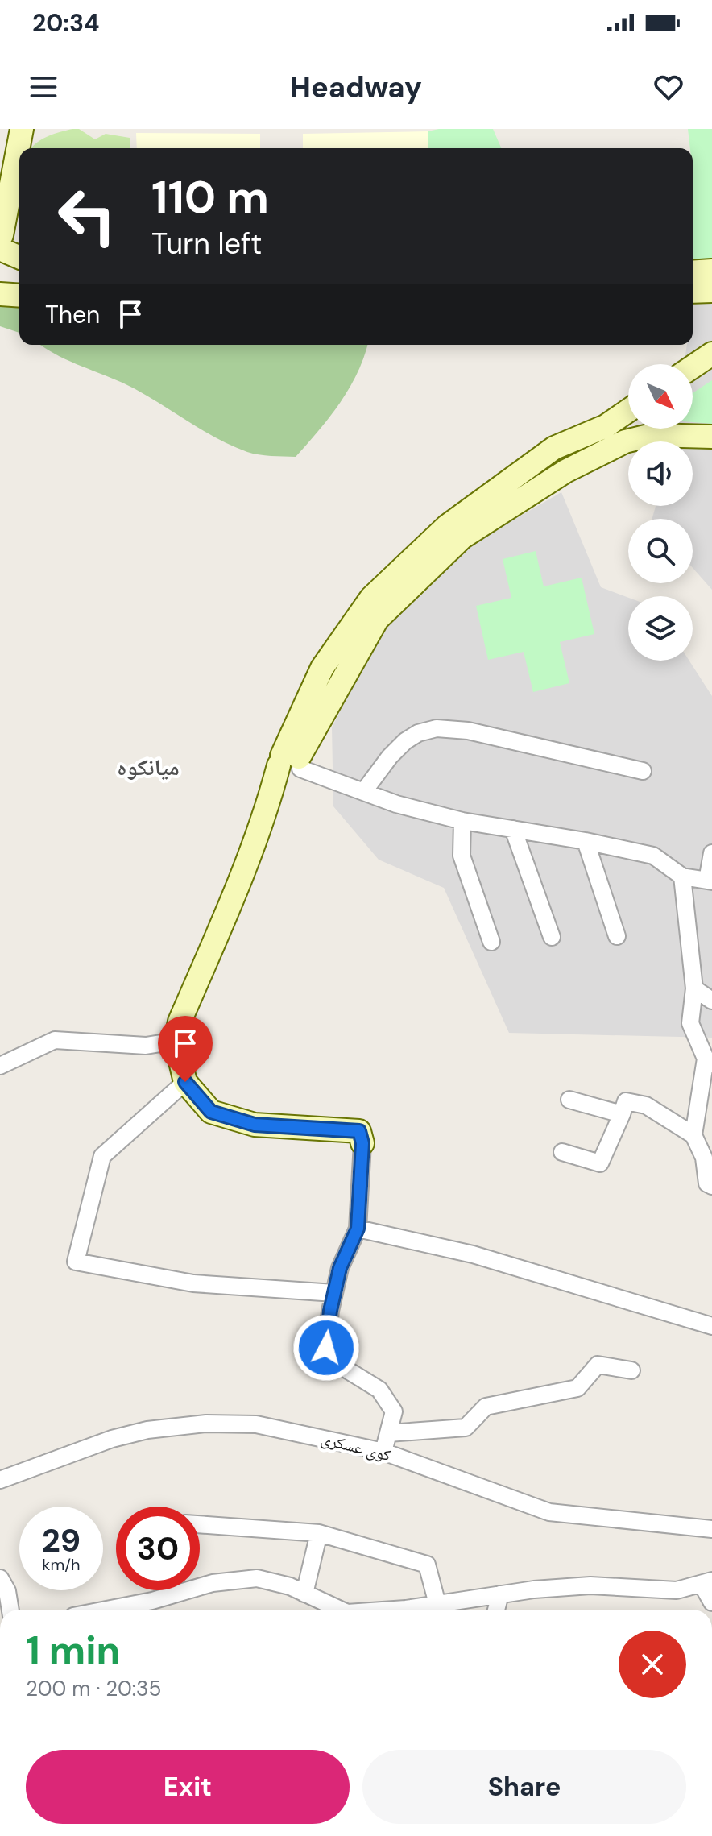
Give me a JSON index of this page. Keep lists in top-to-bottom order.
{
  "streets": {
    "street": ["کوی عسکری"]
  },
  "districts": ["میانکوه"],
  "north": "bottom right",
  "page": {
    "status": "20:34",
    "header": "Headway",
    "turn": ["110 m", "Turn left"],
    "then": "Then",
    "speed": "29 km/h",
    "limit": "30",
    "heading": ["1 min", "200 m · 20:35"],
    "buttons": ["Exit", "Share"]
  }
}
